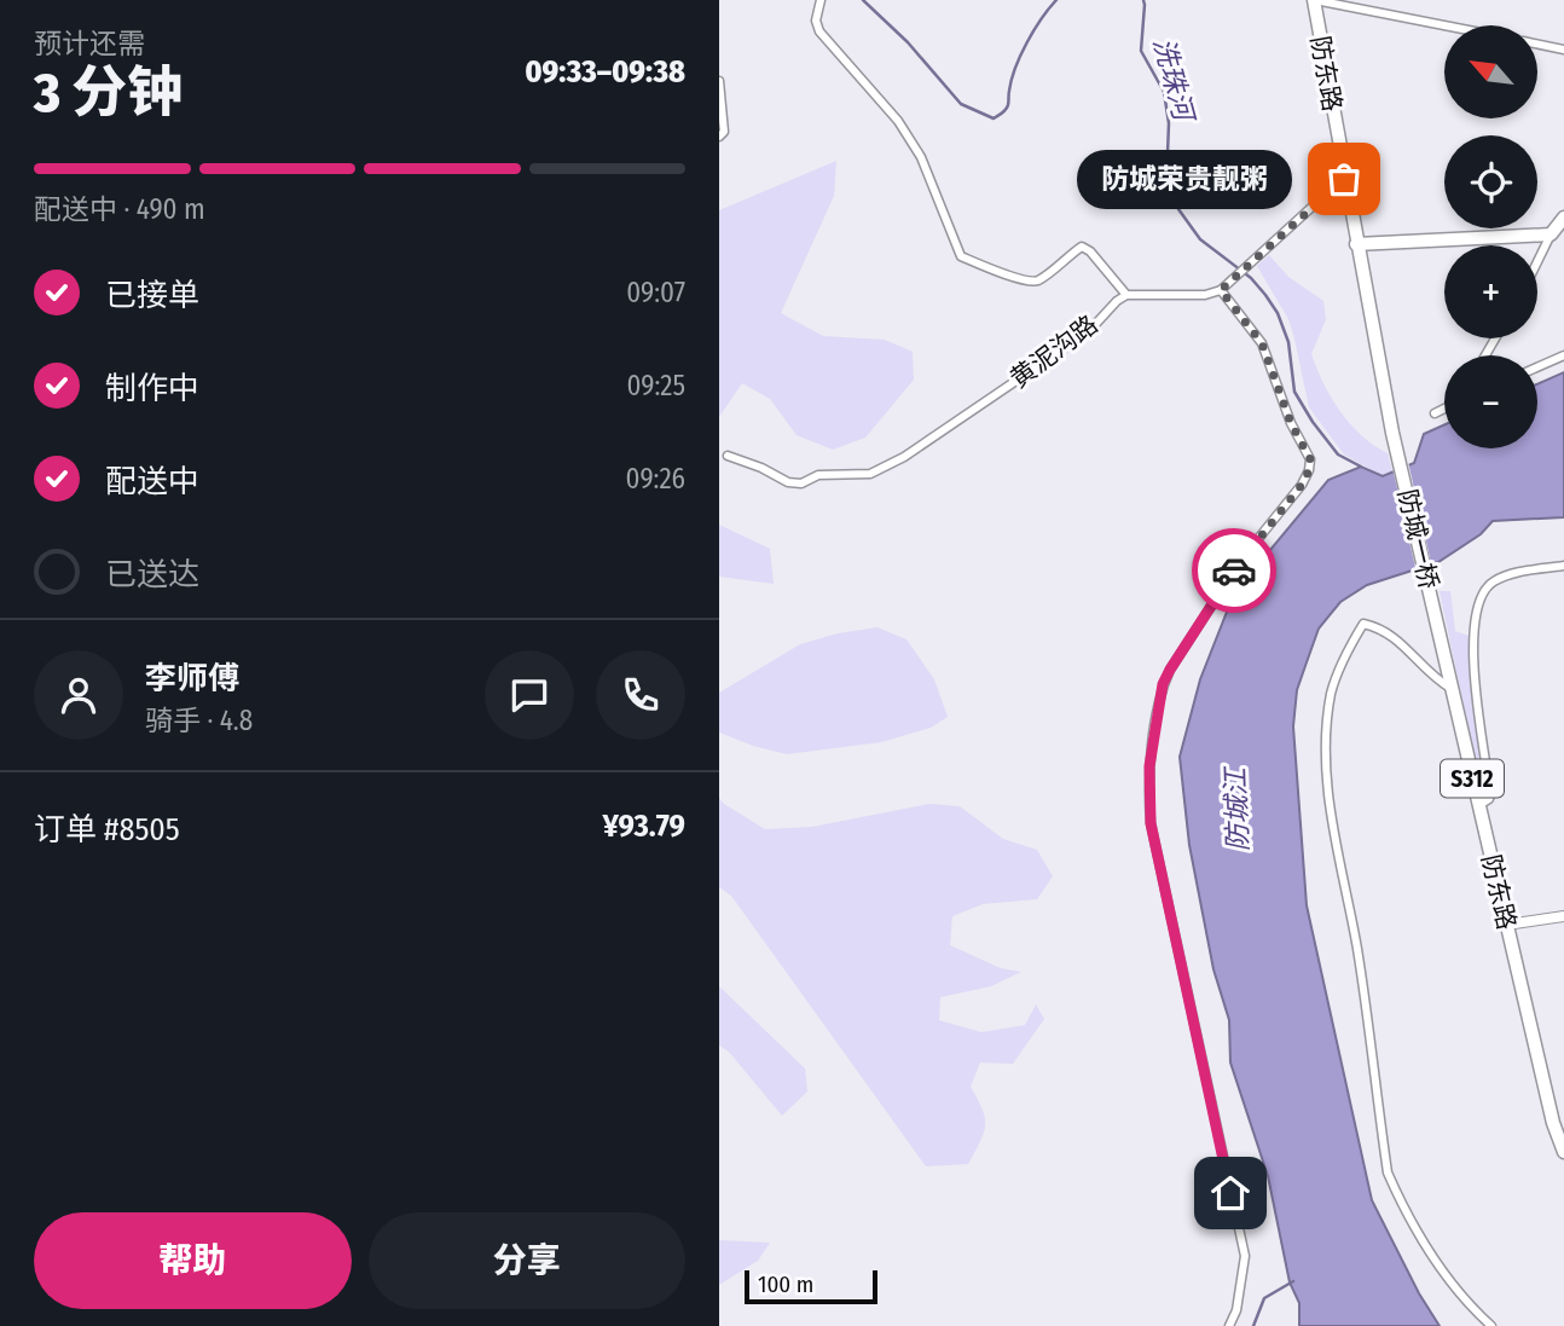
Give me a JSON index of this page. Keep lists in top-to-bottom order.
{
  "streets": {
    "main road": ["防东路", "防城一桥", "S312"],
    "street": ["黄泥沟路"]
  },
  "crossings": [
    ["防东路", "防城一桥"]
  ],
  "water": ["洗珠河", "防城江"],
  "places": ["防城荣贵靓粥"],
  "scale_bar": "100 m",
  "north": "top left",
  "page": {
    "heading": ["3 分钟", "预计还需", "09:33–09:38"],
    "panel": [
      "李师傅",
      "骑手 · 4.8",
      "订单 #8505",
      "¥93.79"
    ],
    "map_buttons": ["+", "−"],
    "bar": "配送中 · 490 m",
    "bubble": "防城荣贵靓粥",
    "list": [
      ["已接单", "09:07"],
      ["制作中", "09:25"],
      ["配送中", "09:26"],
      "已送达"
    ],
    "buttons": ["帮助", "分享"],
    "scale": "100 m"
  }
}
